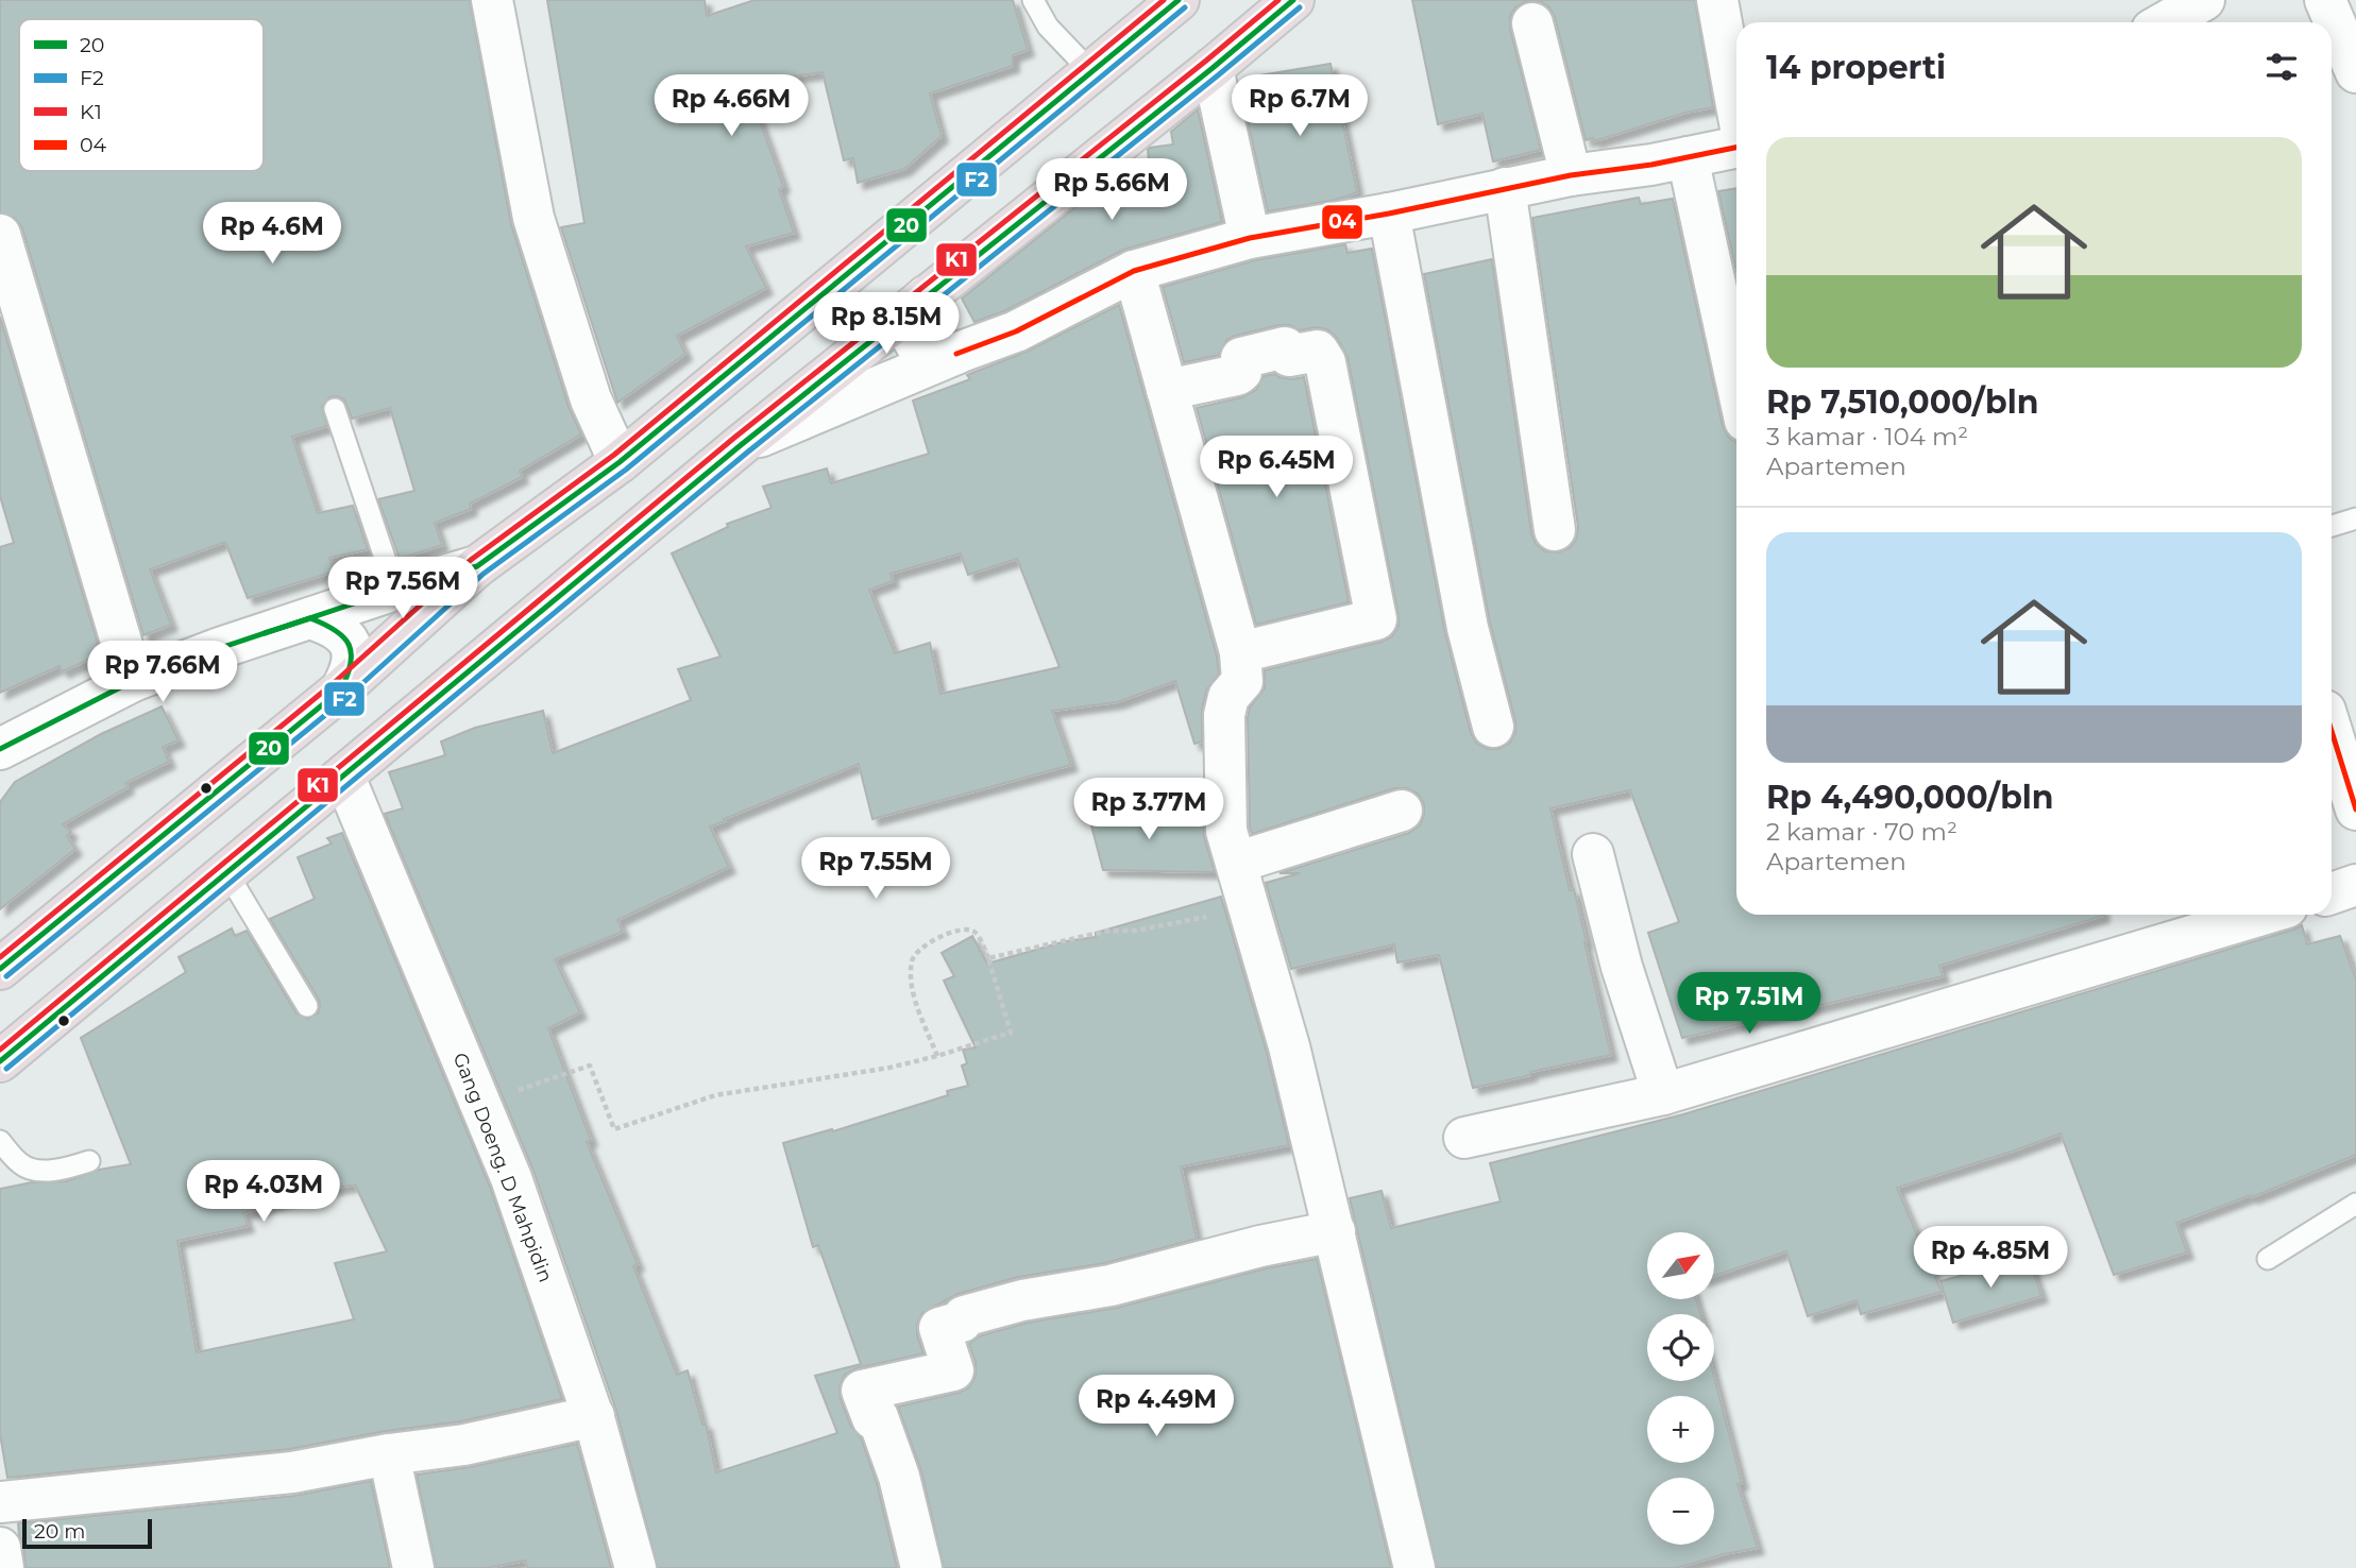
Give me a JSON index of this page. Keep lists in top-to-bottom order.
{
  "streets": {
    "street": ["Gang Doeng. D Mahpidin"]
  },
  "lines": [
    "transit line 20",
    "transit line K1",
    "transit line F2",
    "transit line 04"
  ],
  "legend": [
    "20",
    "F2",
    "K1",
    "04"
  ],
  "scale_bar": "20 m",
  "north": "top right",
  "page": {
    "heading": "14 properti",
    "price": [
      "Rp 4.66M",
      "Rp 6.7M",
      "Rp 5.66M",
      "Rp 4.6M",
      "Rp 8.15M",
      "Rp 6.45M",
      "Rp 7.56M",
      "Rp 7.66M",
      "Rp 3.77M",
      "Rp 7.55M",
      "Rp 7.51M",
      "Rp 4.03M",
      "Rp 4.85M",
      "Rp 4.49M"
    ],
    "list": [
      {
        "name": "Rp 7,510,000/bln",
        "note": "3 kamar · 104 m² · Apartemen"
      },
      {
        "name": "Rp 4,490,000/bln",
        "note": "2 kamar · 70 m² · Apartemen"
      }
    ],
    "map_buttons": ["+", "−"],
    "scale": "20 m"
  }
}
